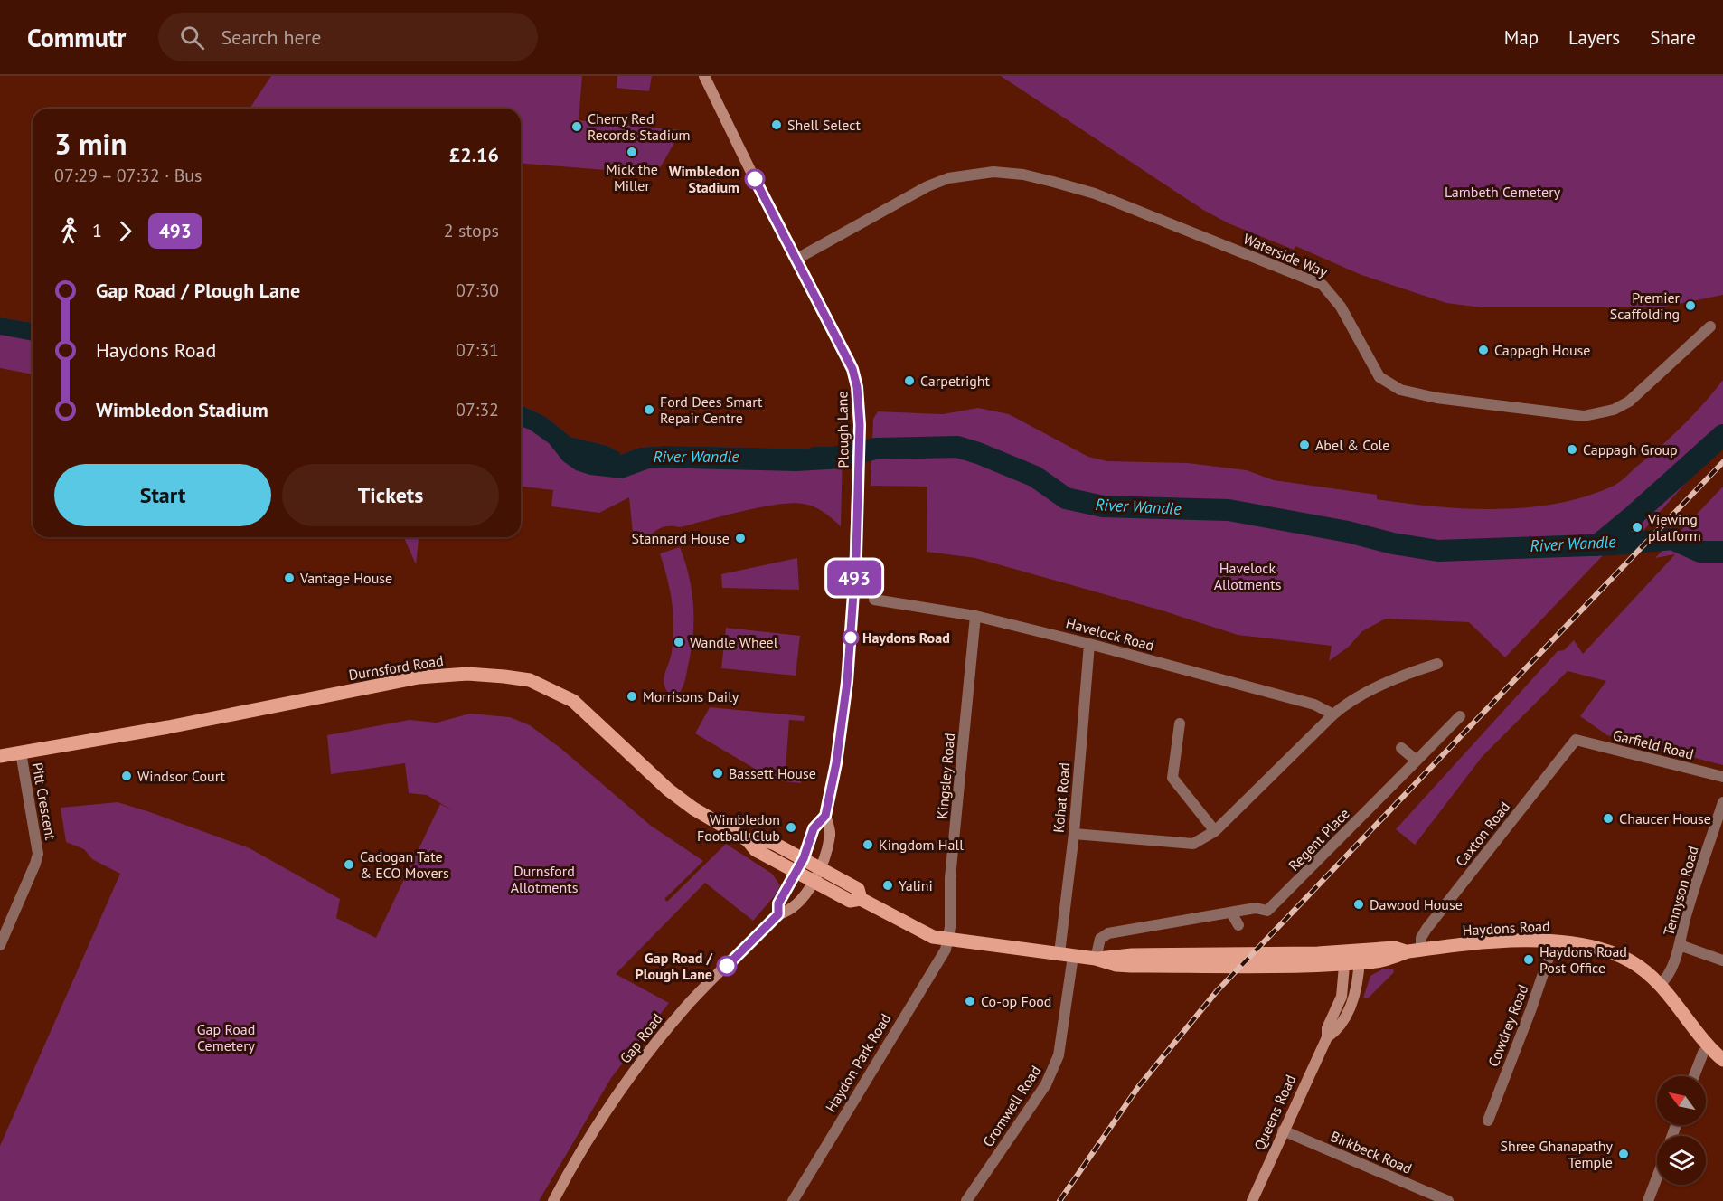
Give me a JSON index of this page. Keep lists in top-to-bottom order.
{
  "streets": {
    "main road": [
      "Plough Lane",
      "Durnsford Road",
      "Haydons Road",
      "Gap Road",
      "Queens Road"
    ],
    "street": [
      "Waterside Way",
      "Havelock Road",
      "Garfield Road",
      "Kingsley Road",
      "Kohat Road",
      "Pitt Crescent",
      "Caxton Road",
      "Regent Place",
      "Tennyson Road",
      "Cowdrey Road",
      "Haydon Park Road",
      "Cromwell Road",
      "Birkbeck Road"
    ]
  },
  "crossings": [
    ["Waterside Way", "Plough Lane"],
    ["Plough Lane", "Durnsford Road"],
    ["Plough Lane", "Haydons Road"],
    ["Plough Lane", "Gap Road"],
    ["Havelock Road", "Kingsley Road"],
    ["Havelock Road", "Kohat Road"],
    ["Durnsford Road", "Pitt Crescent"],
    ["Durnsford Road", "Haydons Road"],
    ["Durnsford Road", "Gap Road"],
    ["Garfield Road", "Caxton Road"],
    ["Kingsley Road", "Haydons Road"],
    ["Kingsley Road", "Haydon Park Road"],
    ["Kohat Road", "Haydons Road"],
    ["Kohat Road", "Cromwell Road"],
    ["Caxton Road", "Haydons Road"],
    ["Regent Place", "Haydons Road"],
    ["Tennyson Road", "Haydons Road"],
    ["Haydons Road", "Cowdrey Road"],
    ["Haydons Road", "Gap Road"],
    ["Haydons Road", "Haydon Park Road"],
    ["Haydons Road", "Cromwell Road"],
    ["Haydons Road", "Queens Road"],
    ["Queens Road", "Birkbeck Road"]
  ],
  "water": ["River Wandle"],
  "parks": [
    "Lambeth Cemetery",
    "Havelock Allotments",
    "Durnsford Allotments",
    "Gap Road Cemetery"
  ],
  "places": [
    "Shell Select",
    "Cherry Red Records Stadium",
    "Mick the Miller",
    "Wimbledon Stadium",
    "Premier Scaffolding",
    "Cappagh House",
    "Carpetright",
    "Ford Dees Smart Repair Centre",
    "Abel & Cole",
    "Cappagh Group",
    "Viewing platform",
    "Stannard House",
    "Vantage House",
    "Haydons Road",
    "Wandle Wheel",
    "Morrisons Daily",
    "Bassett House",
    "Windsor Court",
    "Chaucer House",
    "Wimbledon Football Club",
    "Kingdom Hall",
    "Cadogan Tate & ECO Movers",
    "Yalini",
    "Dawood House",
    "Haydons Road Post Office",
    "Gap Road / Plough Lane",
    "Co-op Food",
    "Shree Ghanapathy Temple"
  ],
  "lines": ["bus line 493"],
  "north": "top left",
  "page": {
    "header": "Commutr",
    "search": "Search here",
    "nav": ["Map", "Layers", "Share"],
    "on_map": "493",
    "heading": ["3 min", "07:29 – 07:32 · Bus", "£2.16"],
    "legs": ["1", "493", "2 stops"],
    "list": [
      {
        "name": "Gap Road / Plough Lane",
        "value": "07:30"
      },
      {
        "name": "Haydons Road",
        "value": "07:31"
      },
      {
        "name": "Wimbledon Stadium",
        "value": "07:32"
      }
    ],
    "buttons": ["Start", "Tickets"]
  }
}
